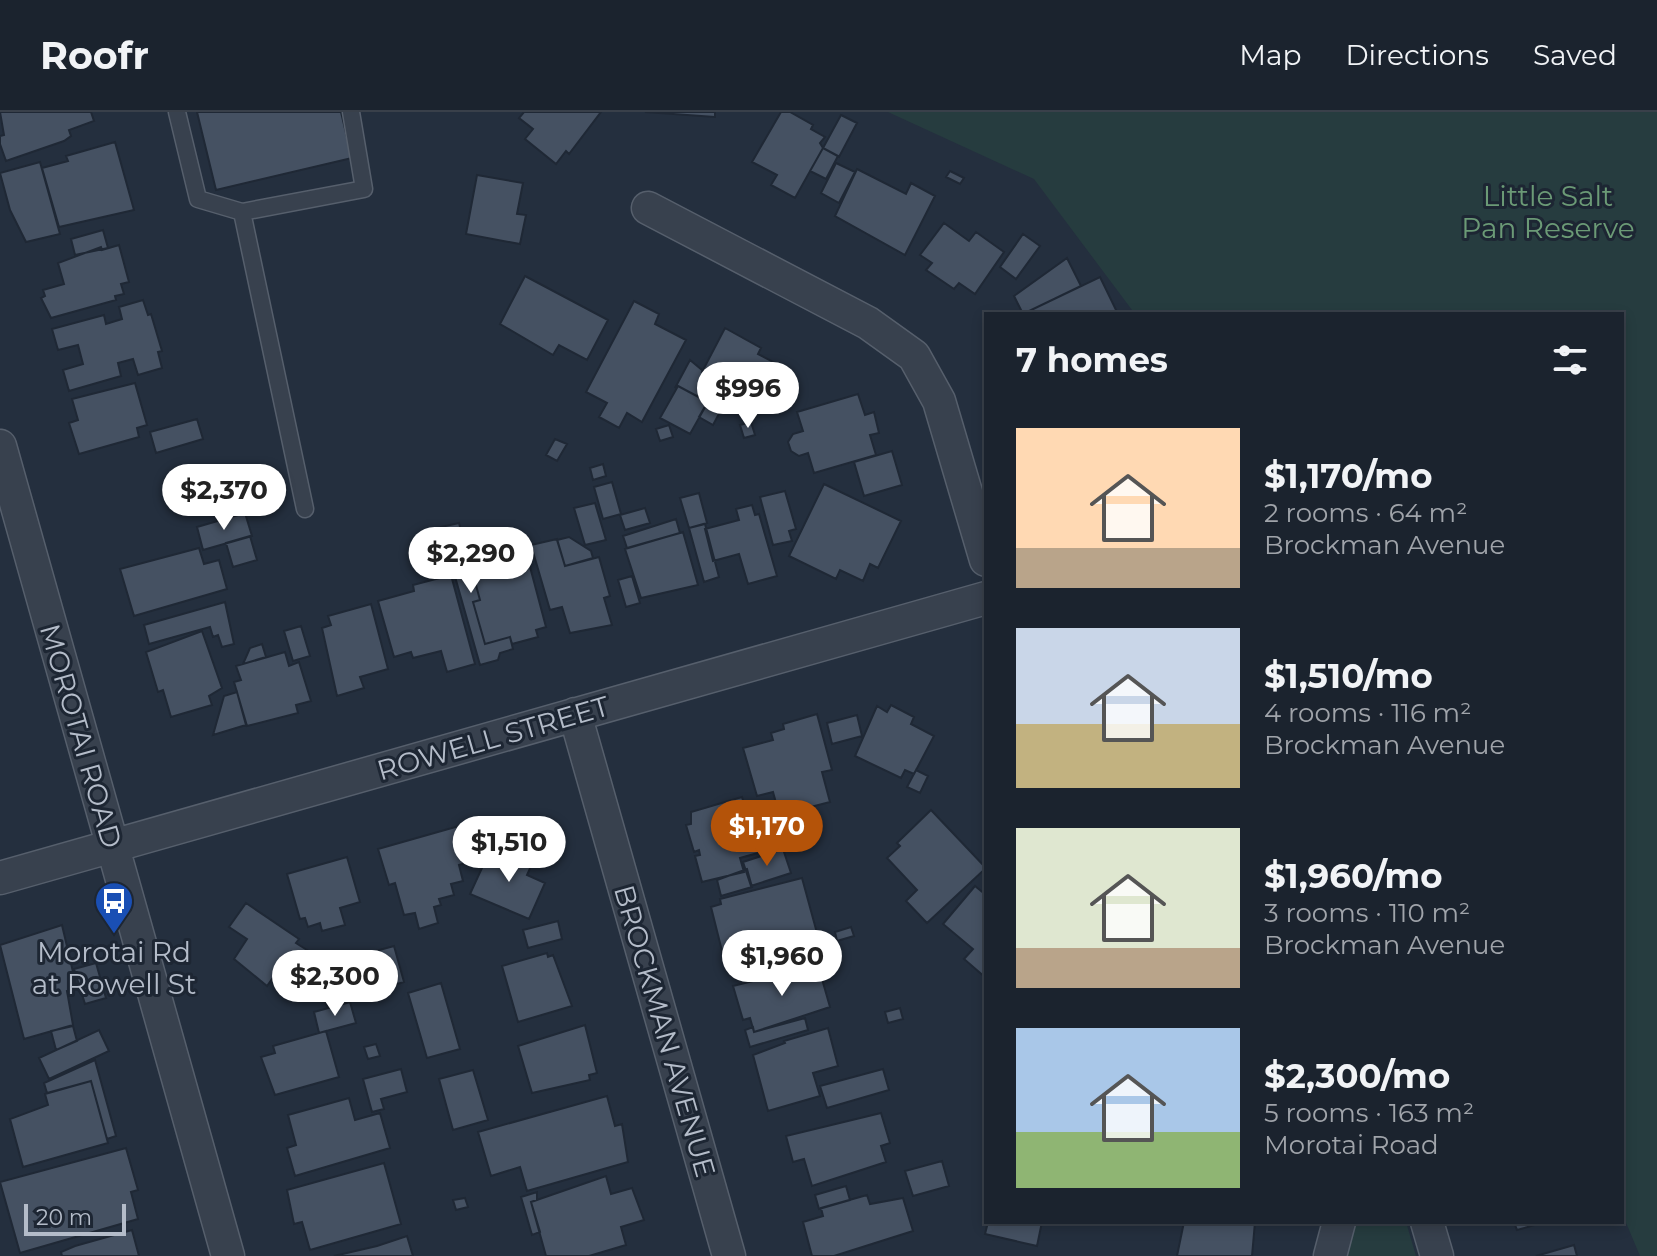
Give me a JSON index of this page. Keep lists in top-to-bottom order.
{
  "streets": {
    "street": ["MOROTAI ROAD", "ROWELL STREET", "BROCKMAN AVENUE"]
  },
  "crossings": [
    ["MOROTAI ROAD", "ROWELL STREET"],
    ["ROWELL STREET", "BROCKMAN AVENUE"]
  ],
  "parks": ["Little Salt Pan Reserve"],
  "places": {
    "bus stop": ["Morotai Rd at Rowell St"]
  },
  "scale_bar": "20 m",
  "page": {
    "header": "Roofr",
    "nav": ["Map", "Directions", "Saved"],
    "heading": "7 homes",
    "price": [
      "$996",
      "$2,370",
      "$2,290",
      "$1,170",
      "$1,510",
      "$1,960",
      "$2,300"
    ],
    "list": [
      {
        "name": "$1,170/mo",
        "note": "2 rooms · 64 m² · Brockman Avenue"
      },
      {
        "name": "$1,510/mo",
        "note": "4 rooms · 116 m² · Brockman Avenue"
      },
      {
        "name": "$1,960/mo",
        "note": "3 rooms · 110 m² · Brockman Avenue"
      },
      {
        "name": "$2,300/mo",
        "note": "5 rooms · 163 m² · Morotai Road"
      }
    ],
    "scale": "20 m"
  }
}
